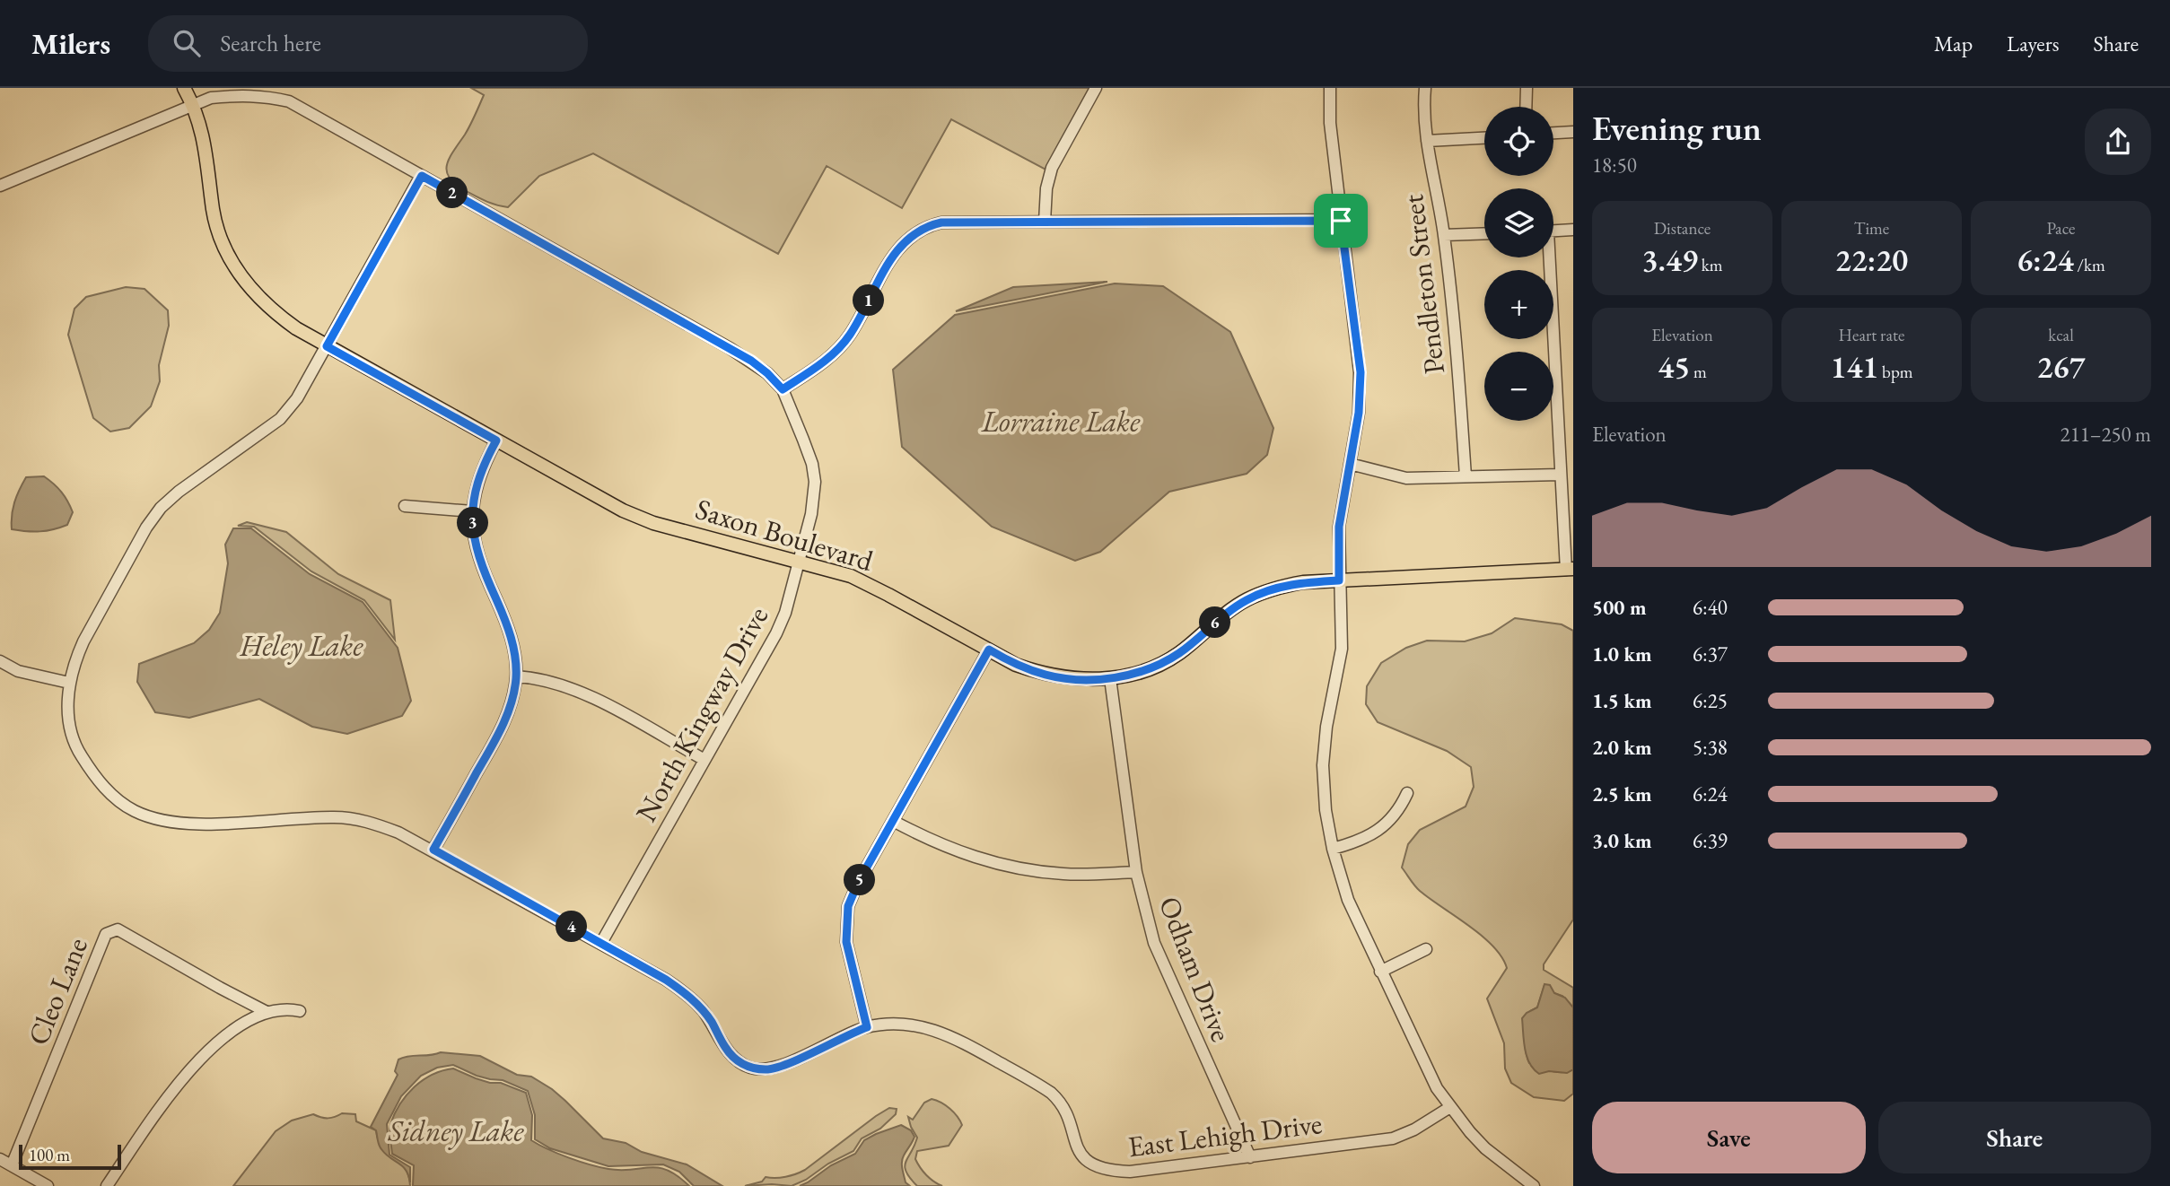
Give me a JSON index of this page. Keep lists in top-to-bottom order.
{
  "streets": {
    "main road": ["Saxon Boulevard"],
    "street": [
      "Pendleton Street",
      "North Kingway Drive",
      "Odham Drive",
      "Cleo Lane",
      "East Lehigh Drive"
    ]
  },
  "crossings": [
    ["Saxon Boulevard", "North Kingway Drive"],
    ["Saxon Boulevard", "Odham Drive"],
    ["Saxon Boulevard", "East Lehigh Drive"],
    ["North Kingway Drive", "East Lehigh Drive"],
    ["Odham Drive", "East Lehigh Drive"]
  ],
  "water": ["Lorraine Lake", "Heley Lake", "Sidney Lake"],
  "scale_bar": "100 m",
  "page": {
    "header": "Milers",
    "search": "Search here",
    "nav": ["Map", "Layers", "Share"],
    "heading": ["Evening run", "18:50"],
    "map_buttons": ["+", "−"],
    "pins": [
      "2",
      "1",
      "3",
      "6",
      "5",
      "4"
    ],
    "stats": [
      ["Distance", "3.49 km"],
      ["Time", "22:20"],
      ["Pace", "6:24 /km"],
      ["Elevation", "45 m"],
      ["Heart rate", "141 bpm"],
      ["kcal", "267"]
    ],
    "chart": ["Elevation", "211–250 m"],
    "list": [
      {
        "name": "500 m",
        "note": "6:40"
      },
      {
        "name": "1.0 km",
        "note": "6:37"
      },
      {
        "name": "1.5 km",
        "note": "6:25"
      },
      {
        "name": "2.0 km",
        "note": "5:38"
      },
      {
        "name": "2.5 km",
        "note": "6:24"
      },
      {
        "name": "3.0 km",
        "note": "6:39"
      }
    ],
    "buttons": ["Save", "Share"],
    "scale": "100 m"
  }
}
